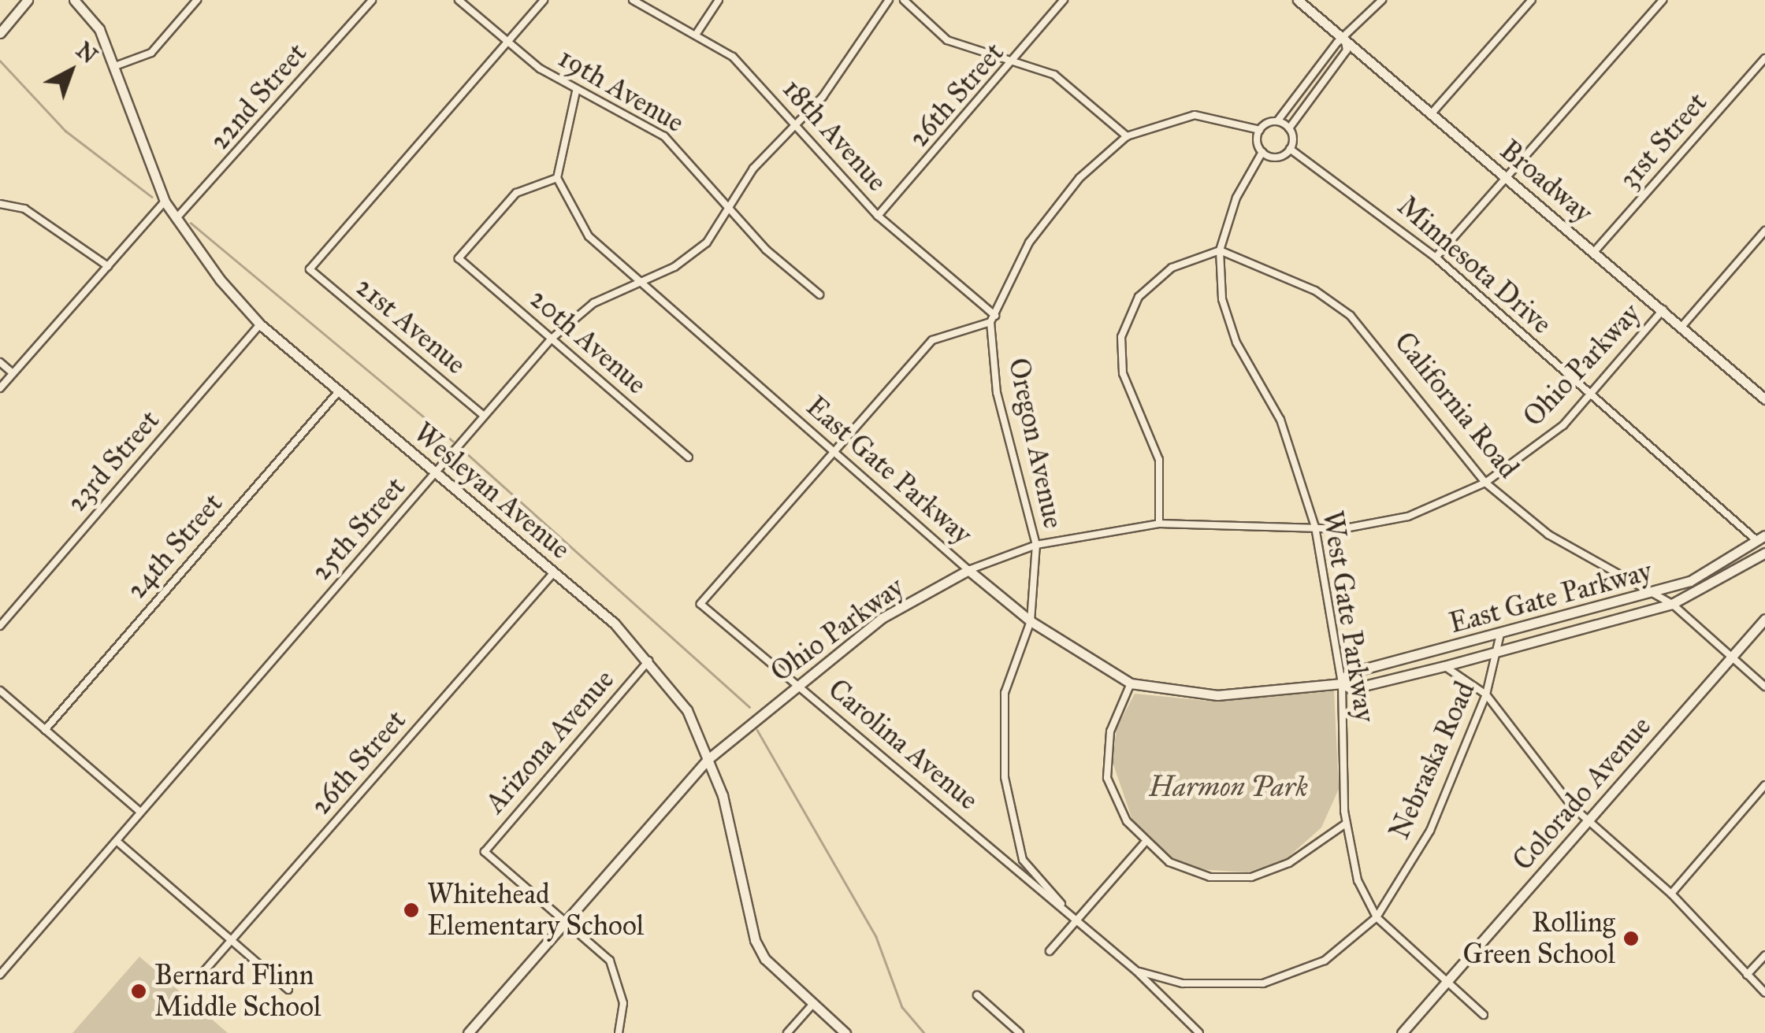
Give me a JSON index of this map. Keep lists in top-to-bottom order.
{
  "streets": {
    "street": [
      "19th Avenue",
      "26th Street",
      "22nd Street",
      "18th Avenue",
      "31st Street",
      "Broadway",
      "Minnesota Drive",
      "21st Avenue",
      "20th Avenue",
      "Ohio Parkway",
      "California Road",
      "Oregon Avenue",
      "23rd Street",
      "East Gate Parkway",
      "Wesleyan Avenue",
      "25th Street",
      "24th Street",
      "West Gate Parkway",
      "Arizona Avenue",
      "Carolina Avenue",
      "Nebraska Road",
      "Colorado Avenue"
    ]
  },
  "crossings": [
    ["19th Avenue", "21st Avenue"],
    ["19th Avenue", "25th Street"],
    ["26th Street", "18th Avenue"],
    ["26th Street", "Wesleyan Avenue"],
    ["22nd Street", "Wesleyan Avenue"],
    ["18th Avenue", "Oregon Avenue"],
    ["18th Avenue", "25th Street"],
    ["31st Street", "Broadway"],
    ["Broadway", "Ohio Parkway"],
    ["Minnesota Drive", "Ohio Parkway"],
    ["Minnesota Drive", "East Gate Parkway"],
    ["Minnesota Drive", "West Gate Parkway"],
    ["21st Avenue", "25th Street"],
    ["20th Avenue", "East Gate Parkway"],
    ["20th Avenue", "25th Street"],
    ["Ohio Parkway", "California Road"],
    ["Ohio Parkway", "Oregon Avenue"],
    ["Ohio Parkway", "East Gate Parkway"],
    ["Ohio Parkway", "Wesleyan Avenue"],
    ["Ohio Parkway", "West Gate Parkway"],
    ["Ohio Parkway", "Arizona Avenue"],
    ["Ohio Parkway", "Carolina Avenue"],
    ["California Road", "East Gate Parkway"],
    ["California Road", "West Gate Parkway"],
    ["California Road", "Colorado Avenue"],
    ["Oregon Avenue", "East Gate Parkway"],
    ["Oregon Avenue", "Carolina Avenue"],
    ["23rd Street", "Wesleyan Avenue"],
    ["East Gate Parkway", "25th Street"],
    ["East Gate Parkway", "West Gate Parkway"],
    ["East Gate Parkway", "Carolina Avenue"],
    ["East Gate Parkway", "Nebraska Road"],
    ["Wesleyan Avenue", "25th Street"],
    ["Wesleyan Avenue", "24th Street"],
    ["Wesleyan Avenue", "Arizona Avenue"],
    ["West Gate Parkway", "Nebraska Road"],
    ["West Gate Parkway", "Colorado Avenue"],
    ["Carolina Avenue", "Nebraska Road"]
  ],
  "parks": ["Harmon Park"],
  "places": ["Whitehead Elementary School", "Rolling Green School", "Bernard Flinn Middle School"],
  "north": "top right"
}
